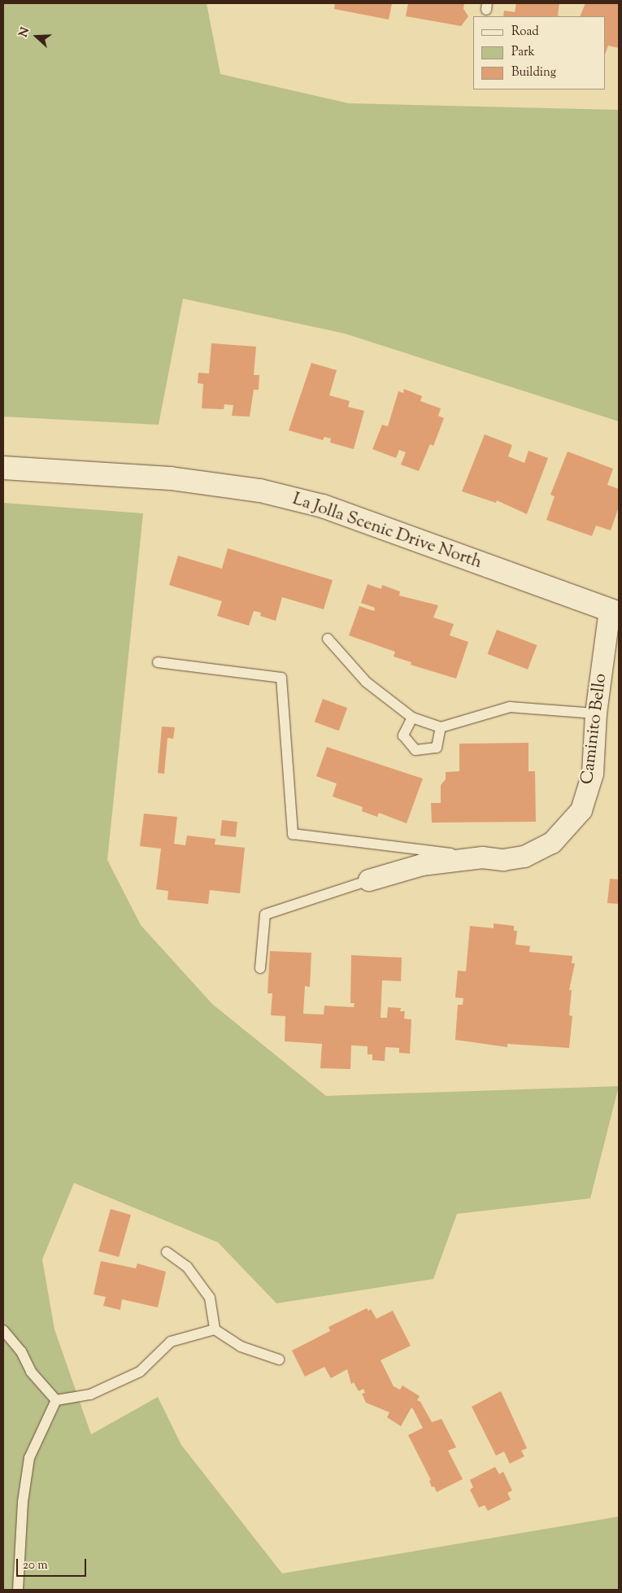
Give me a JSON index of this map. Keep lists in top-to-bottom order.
{
  "streets": {
    "main road": ["La Jolla Scenic Drive North"],
    "street": ["Caminito Bello"]
  },
  "crossings": [
    ["La Jolla Scenic Drive North", "Caminito Bello"]
  ],
  "legend": ["Road", "Park", "Building"],
  "scale_bar": "20 m",
  "north": "left"
}
